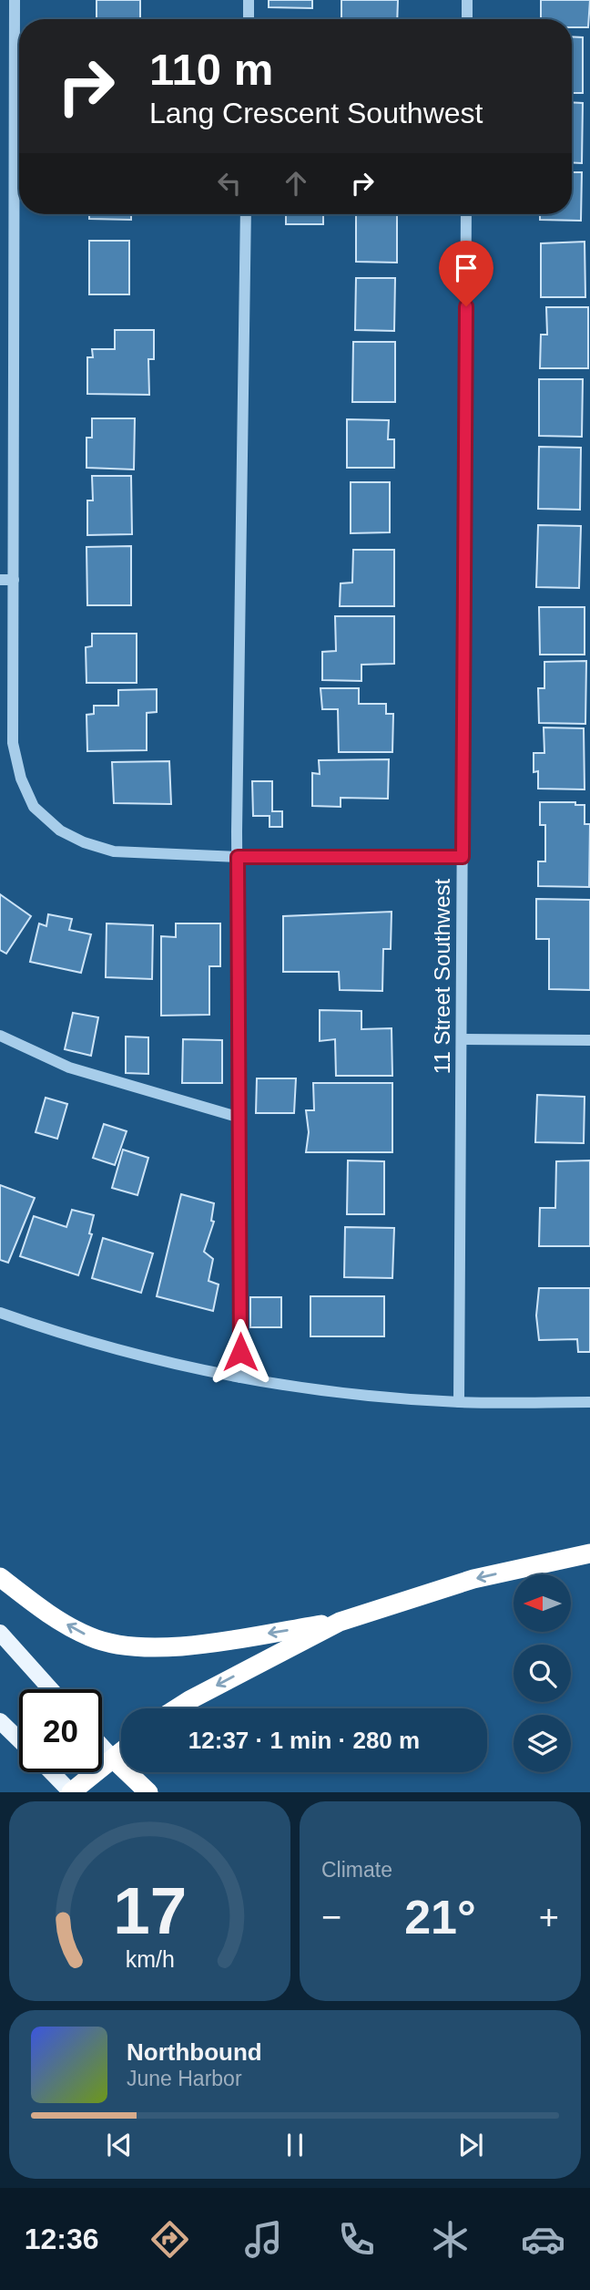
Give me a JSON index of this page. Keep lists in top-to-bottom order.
{
  "streets": {
    "street": ["11 Street Southwest"]
  },
  "north": "left",
  "page": {
    "turn": ["110 m", "Lang Crescent Southwest"],
    "limit": "20",
    "trip": "12:37 · 1 min · 280 m",
    "tile": "Climate",
    "heat": ["−", "21°", "+"],
    "song": ["Northbound", "June Harbor"],
    "tabs": "12:36",
    "gauge": ["17", "km/h"]
  }
}
